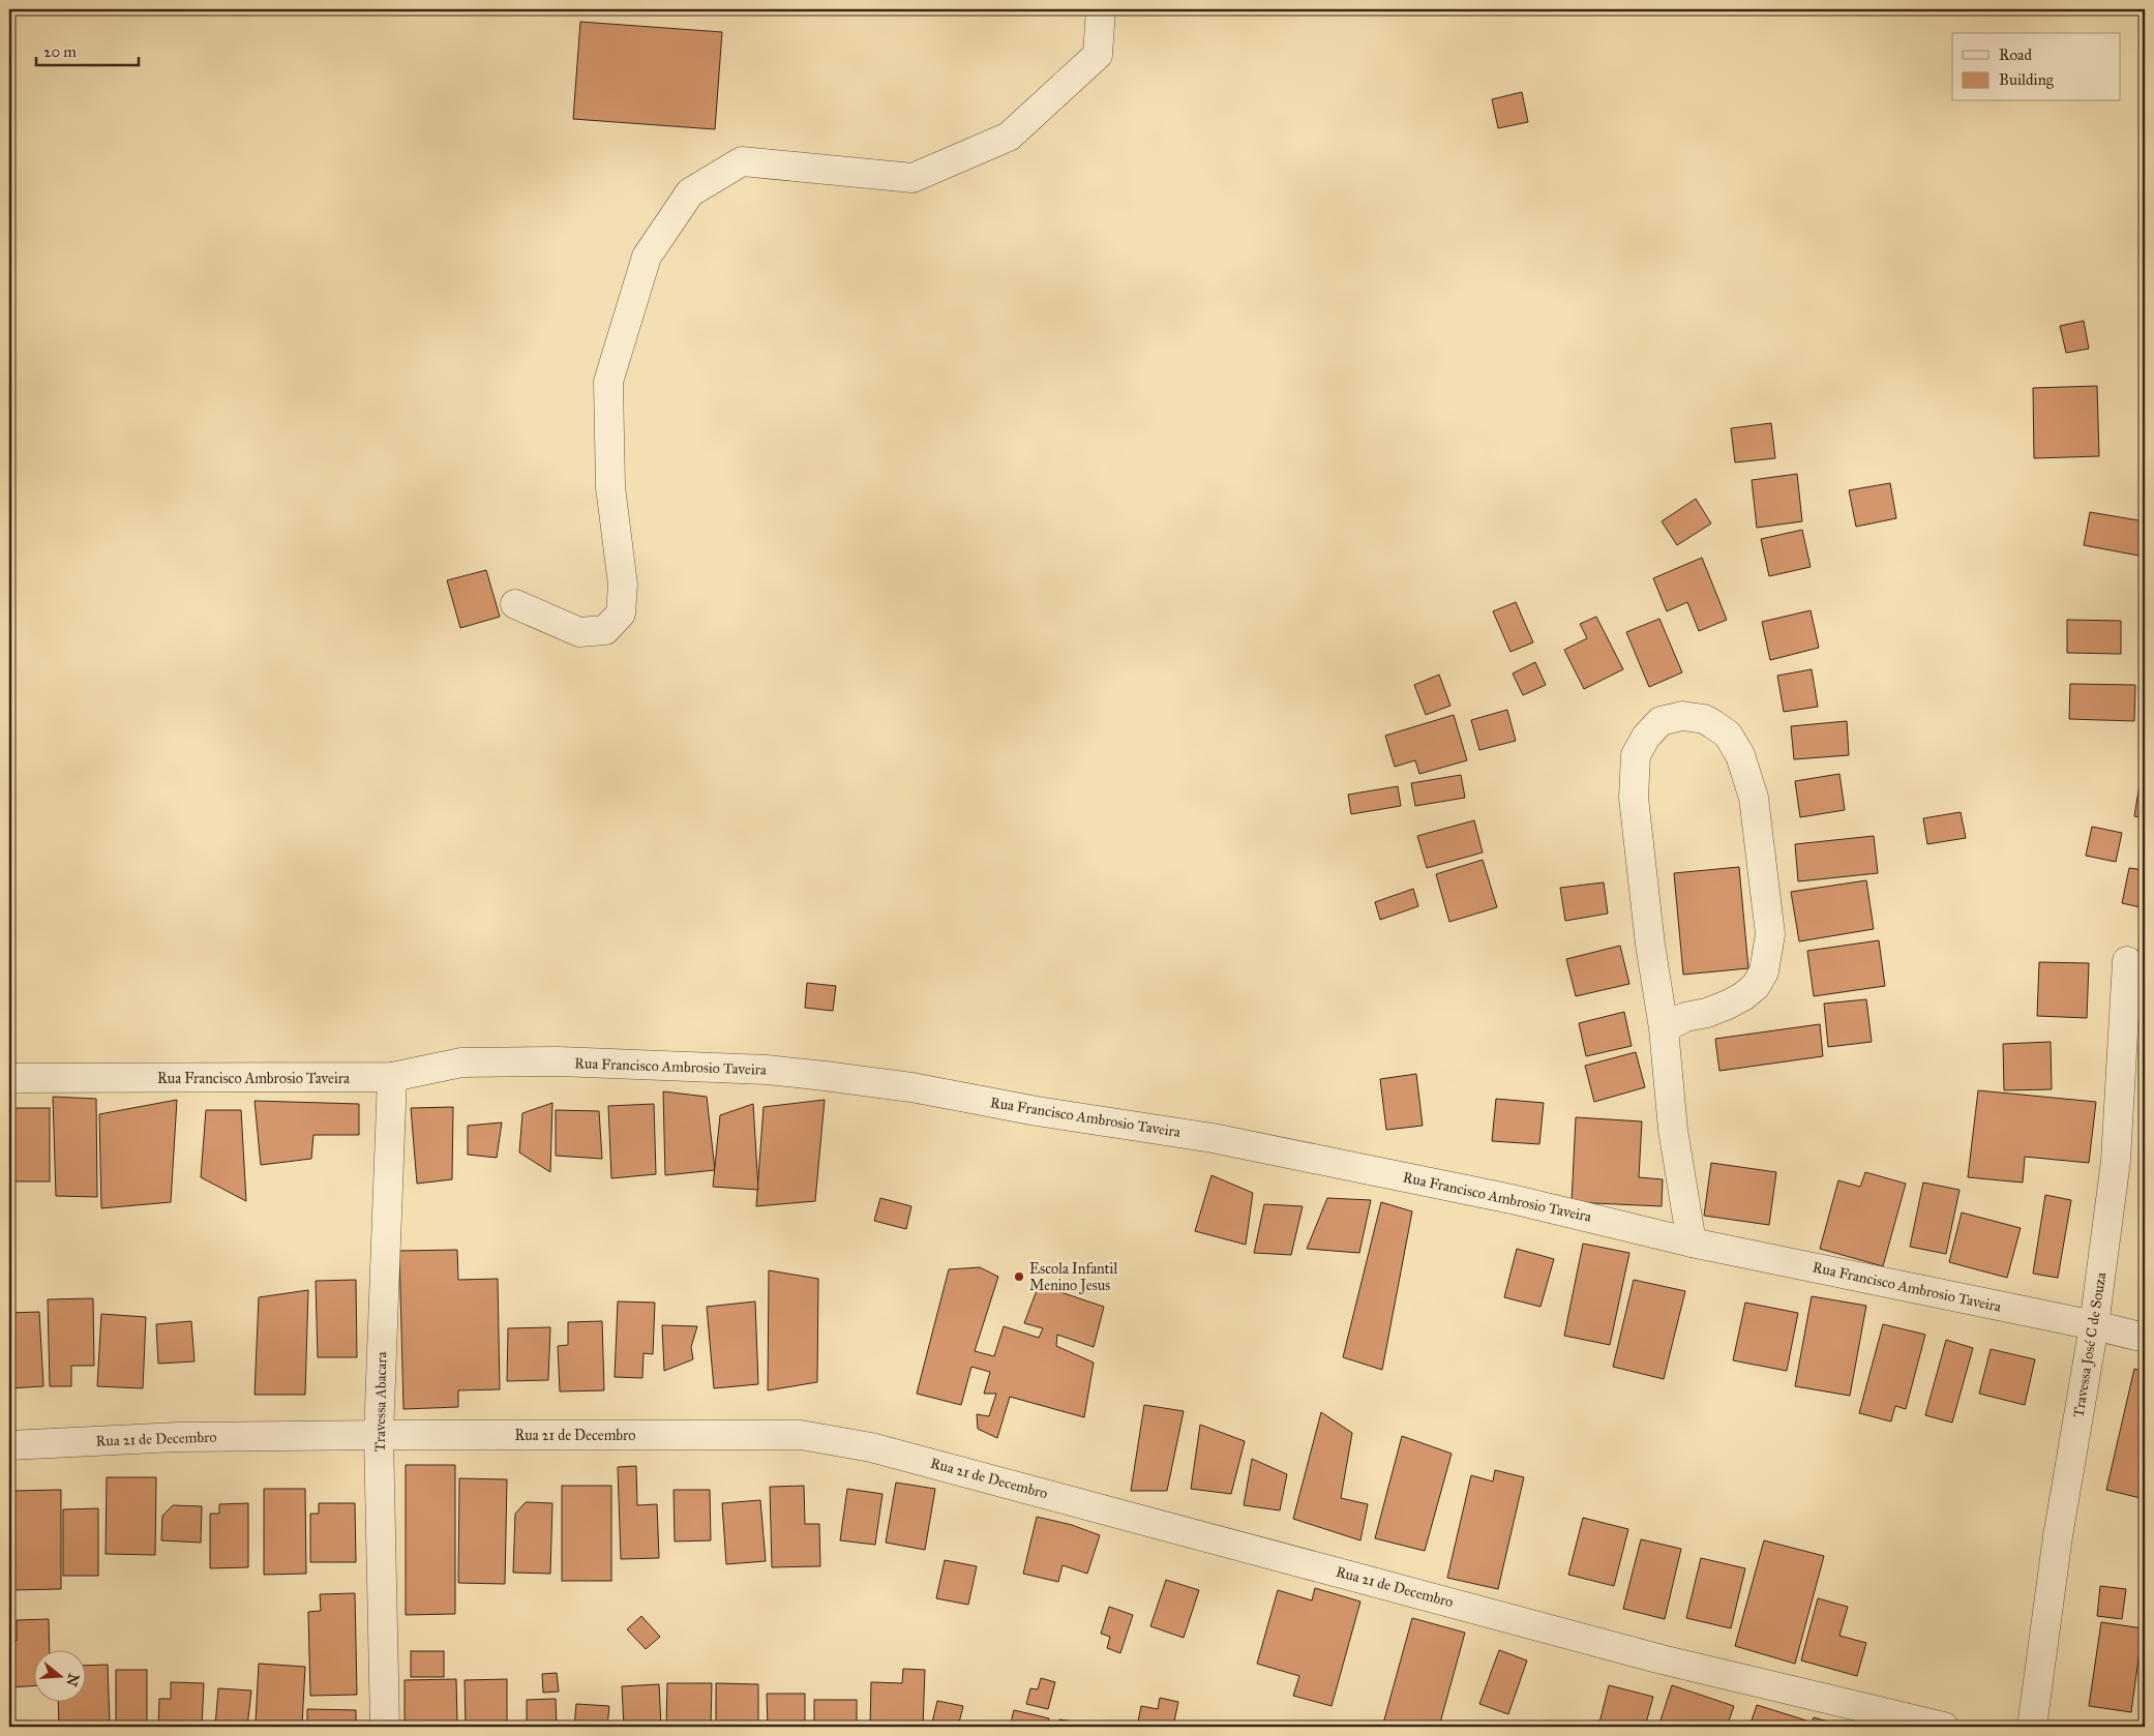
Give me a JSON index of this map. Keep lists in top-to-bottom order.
{
  "streets": {
    "street": [
      "Rua Francisco Ambrosio Taveira",
      "Travessa José C de Souza",
      "Travessa Abacara",
      "Rua 21 de Decembro"
    ]
  },
  "crossings": [
    ["Rua Francisco Ambrosio Taveira", "Travessa José C de Souza"],
    ["Rua Francisco Ambrosio Taveira", "Travessa Abacara"],
    ["Travessa Abacara", "Rua 21 de Decembro"]
  ],
  "places": ["Escola Infantil Menino Jesus"],
  "legend": ["Road", "Building"],
  "scale_bar": "20 m",
  "north": "right"
}
